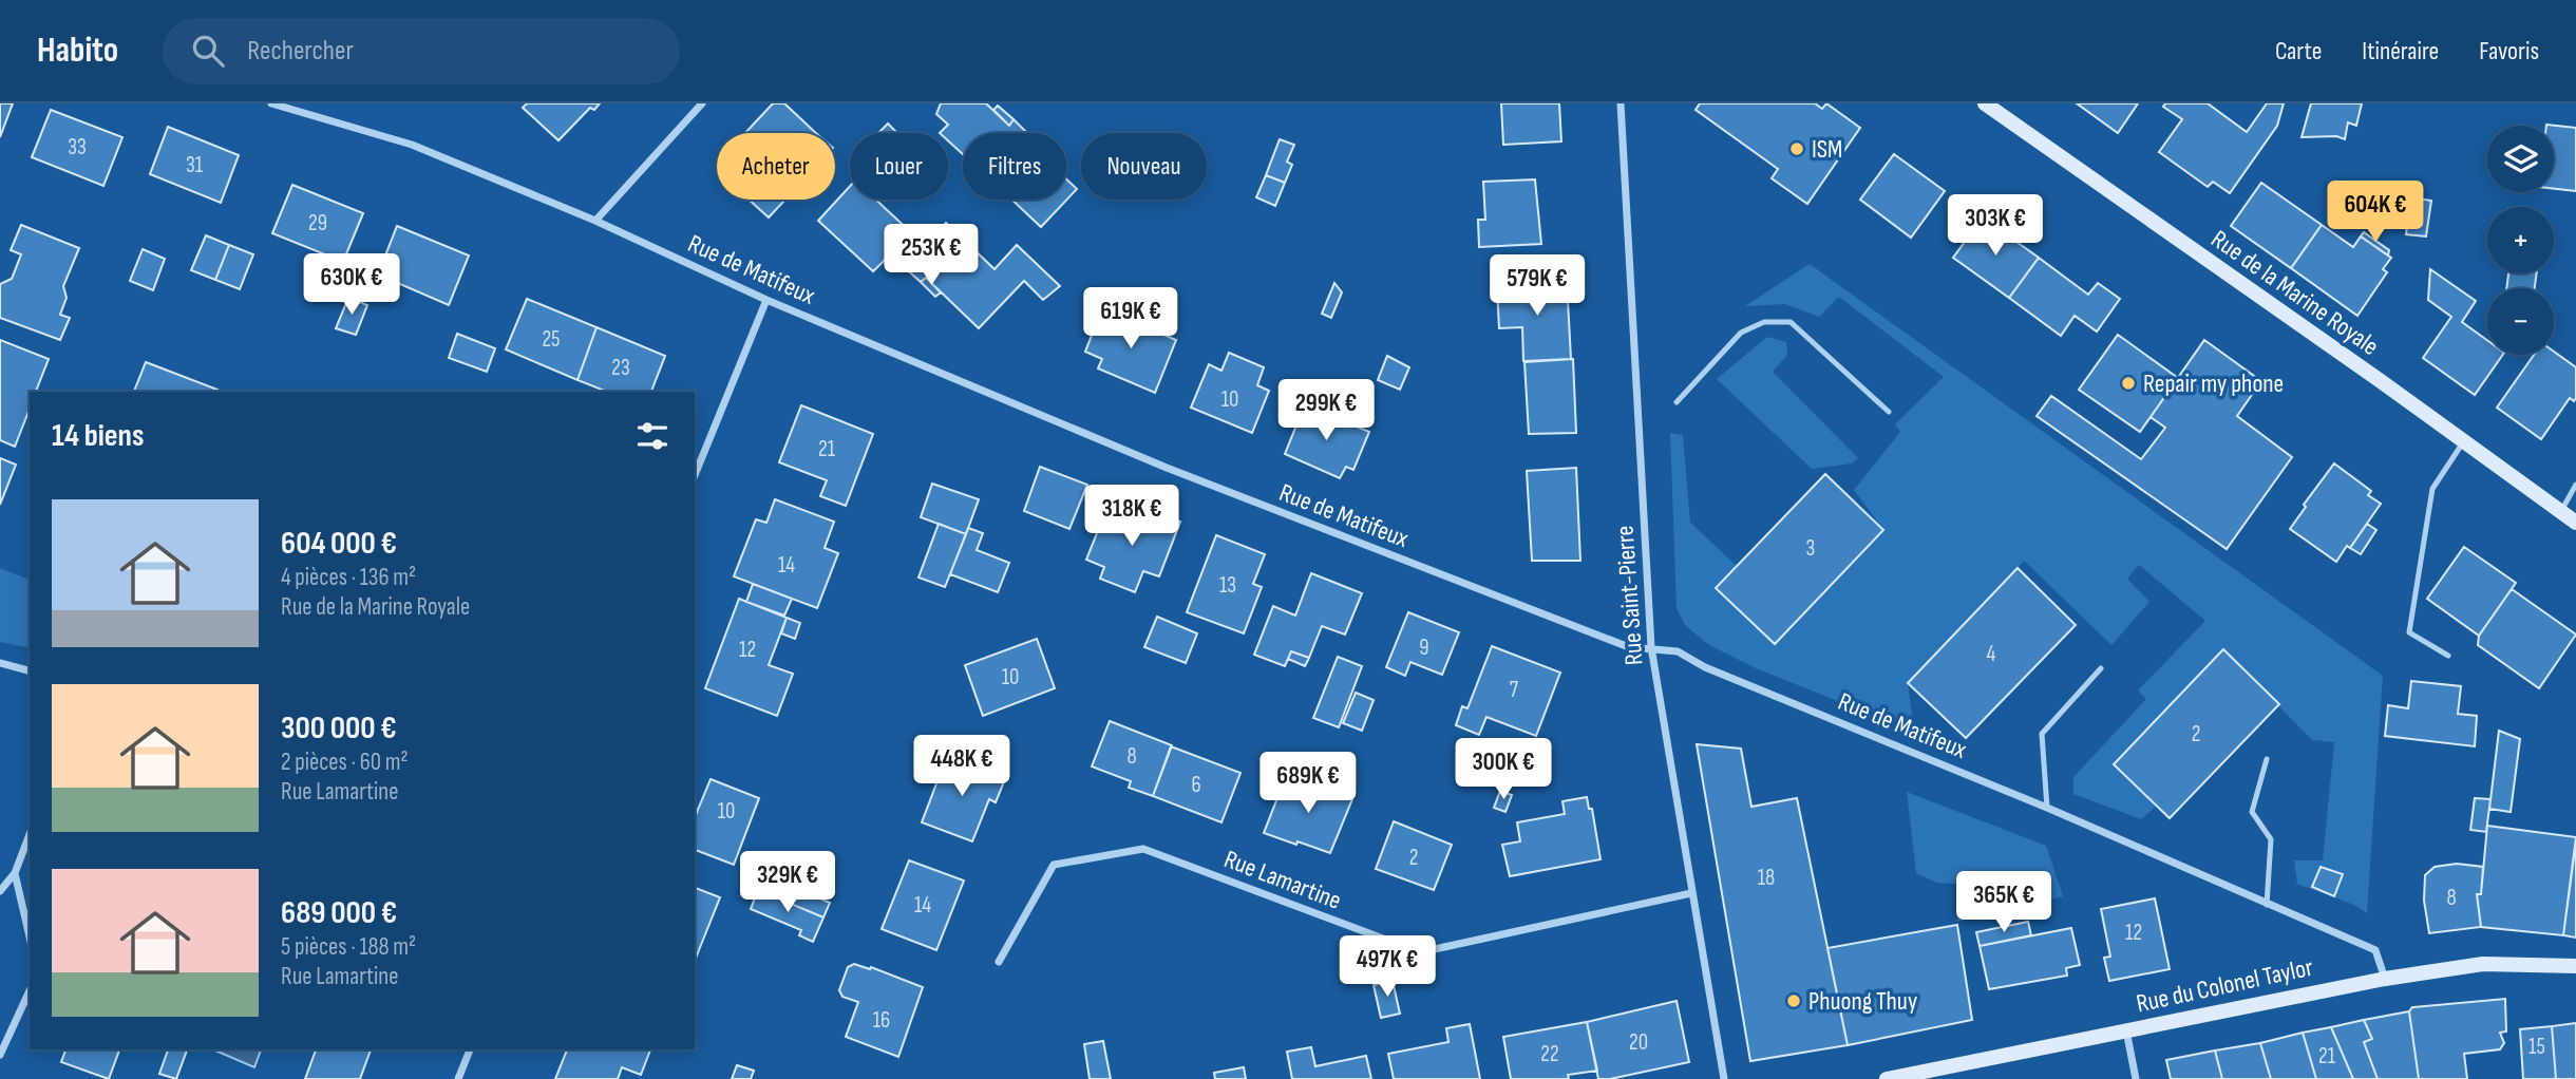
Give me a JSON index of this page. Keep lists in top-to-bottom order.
{
  "streets": {
    "main road": ["Rue de la Marine Royale", "Rue du Colonel Taylor"],
    "street": ["Rue de Matifeux", "Rue Saint-Pierre", "Rue Lamartine"]
  },
  "crossings": [
    ["Rue de Matifeux", "Rue Saint-Pierre"],
    ["Rue de Matifeux", "Rue du Colonel Taylor"],
    ["Rue Saint-Pierre", "Rue Lamartine"]
  ],
  "places": ["ISM", "Repair my phone", "Phuong Thuy"],
  "house_numbers": [
    "33",
    "31",
    "29",
    "25",
    "23",
    "10",
    "21",
    "3",
    "14",
    "13",
    "9",
    "12",
    "4",
    "10",
    "7",
    "2",
    "8",
    "6",
    "10",
    "2",
    "18",
    "8",
    "14",
    "12",
    "16",
    "20",
    "15",
    "22",
    "21"
  ],
  "page": {
    "header": "Habito",
    "search": "Rechercher",
    "nav": ["Carte", "Itinéraire", "Favoris"],
    "map_buttons": ["+", "−"],
    "chip": [
      "Acheter",
      "Louer",
      "Filtres",
      "Nouveau"
    ],
    "price": [
      "604K €",
      "303K €",
      "253K €",
      "630K €",
      "579K €",
      "619K €",
      "299K €",
      "318K €",
      "448K €",
      "300K €",
      "689K €",
      "329K €",
      "365K €",
      "497K €"
    ],
    "heading": "14 biens",
    "list": [
      {
        "name": "604 000 €",
        "note": "4 pièces · 136 m² · Rue de la Marine Royale"
      },
      {
        "name": "300 000 €",
        "note": "2 pièces · 60 m² · Rue Lamartine"
      },
      {
        "name": "689 000 €",
        "note": "5 pièces · 188 m² · Rue Lamartine"
      }
    ]
  }
}
